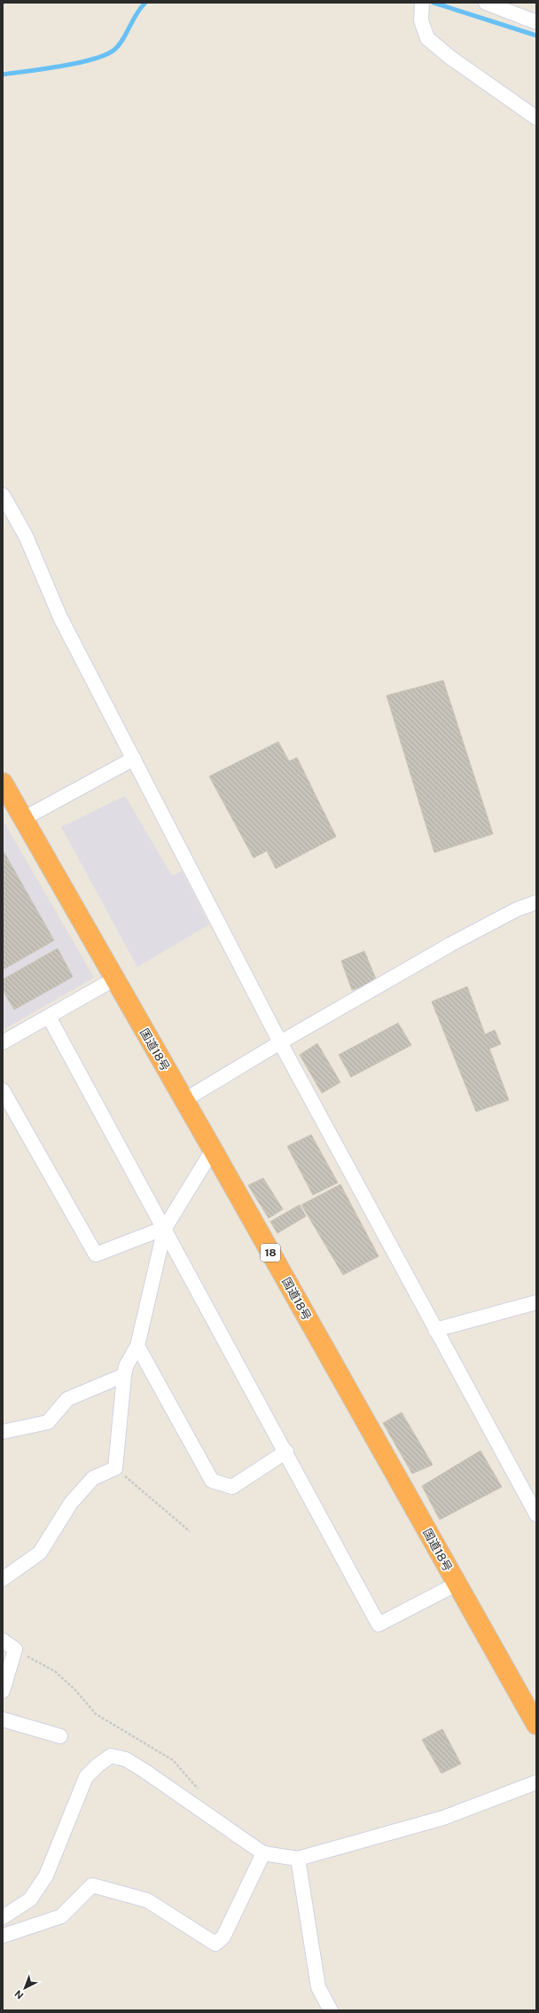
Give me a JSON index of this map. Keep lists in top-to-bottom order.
{
  "streets": {
    "highway": ["国道18号", "18"]
  },
  "north": "bottom left"
}
